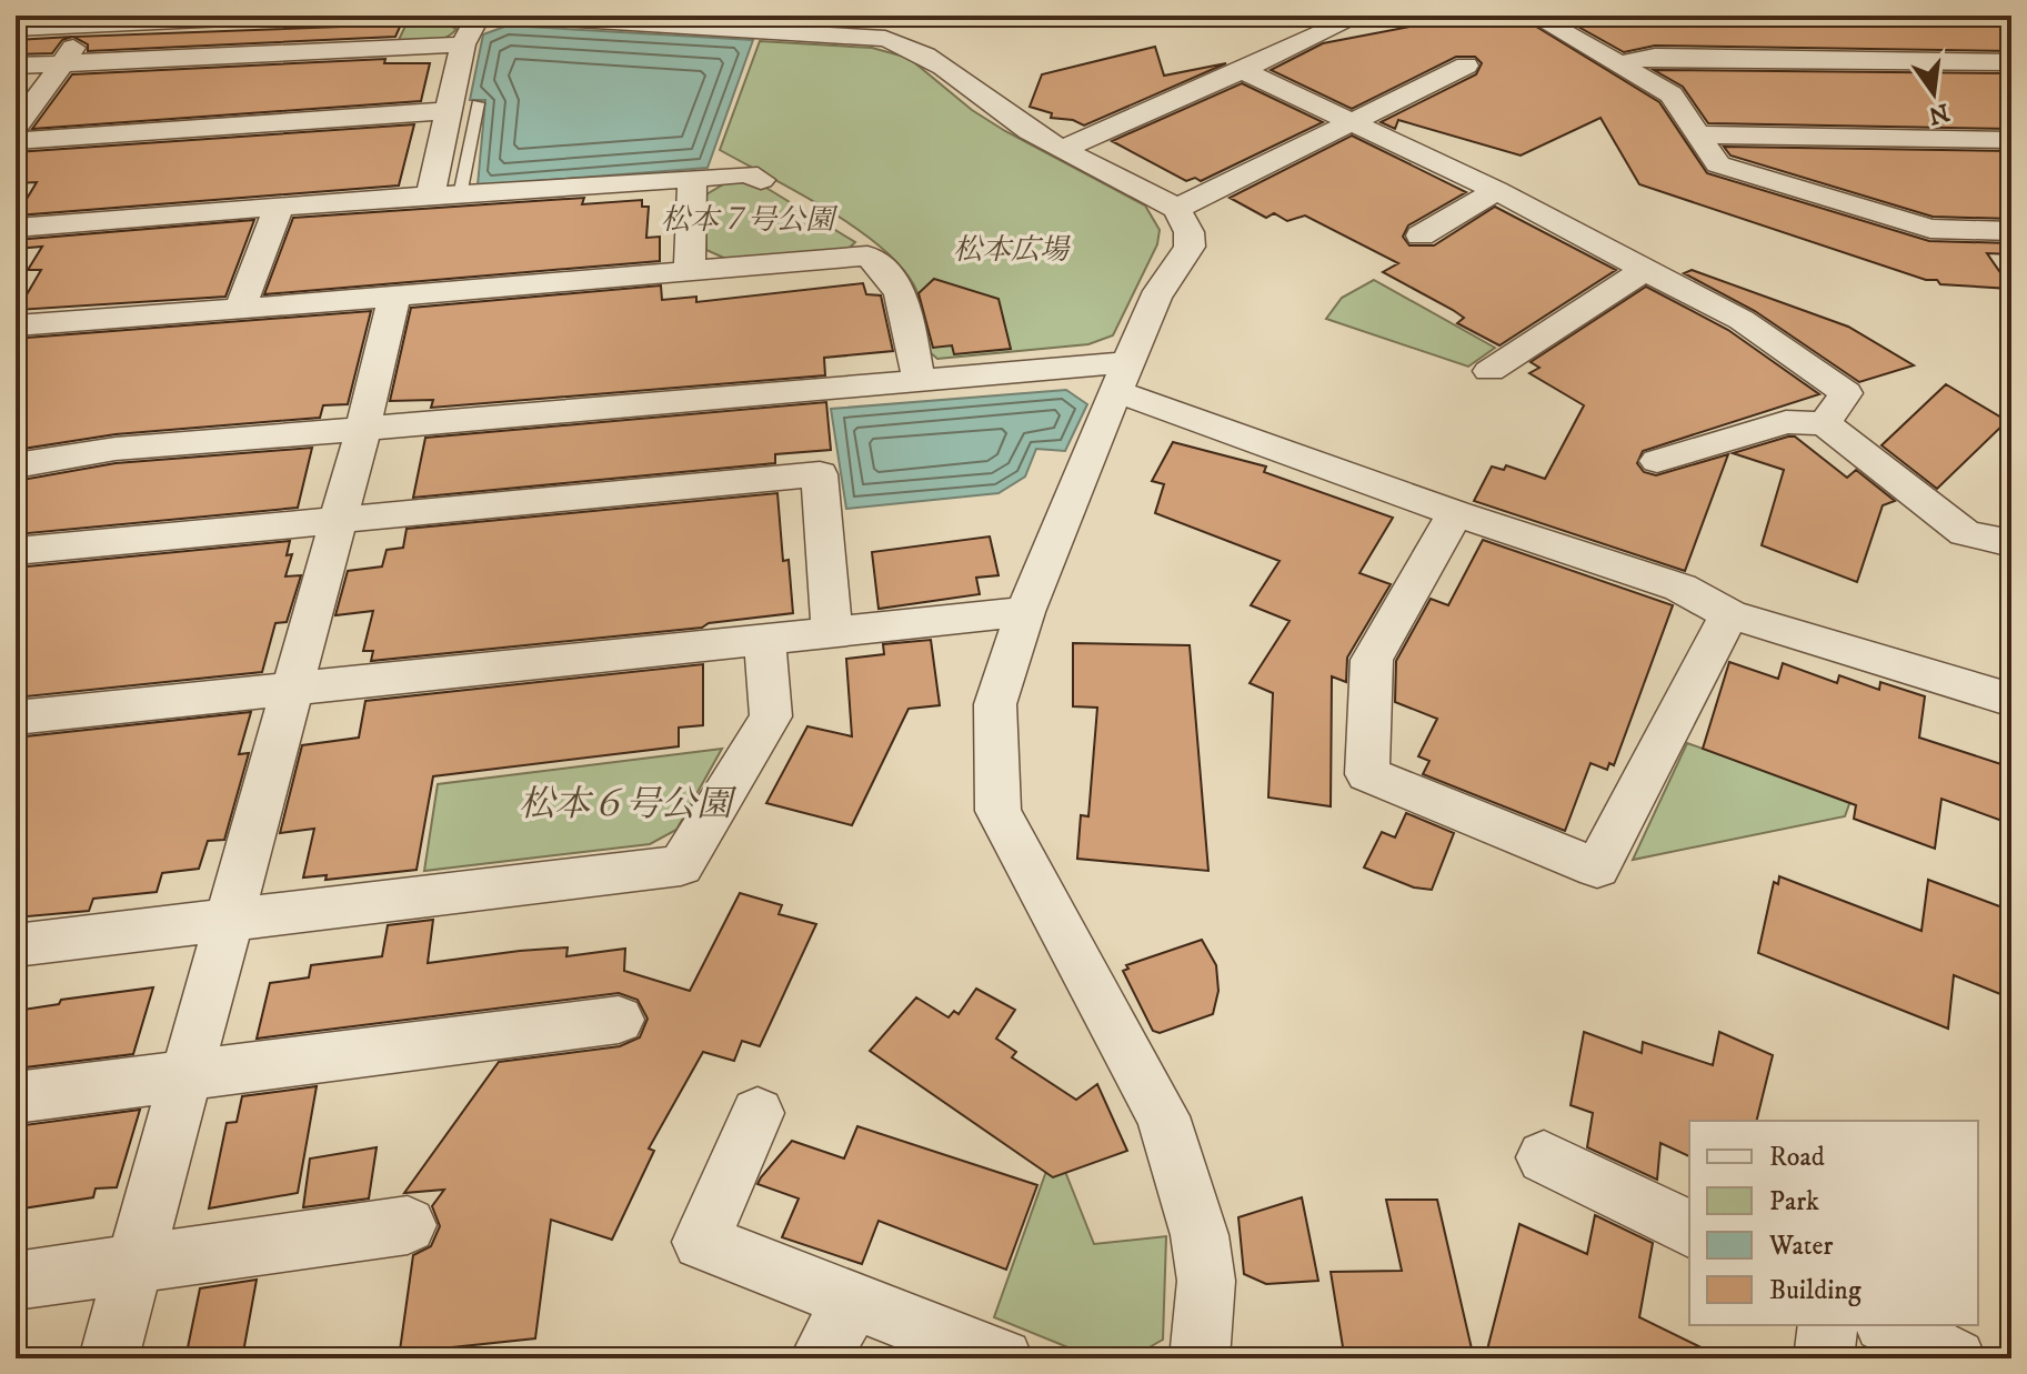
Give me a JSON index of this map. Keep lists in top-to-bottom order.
{
  "parks": ["松本７号公園", "松本広場", "松本６号公園"],
  "legend": [
    "Road",
    "Park",
    "Water",
    "Building"
  ],
  "north": "bottom"
}
